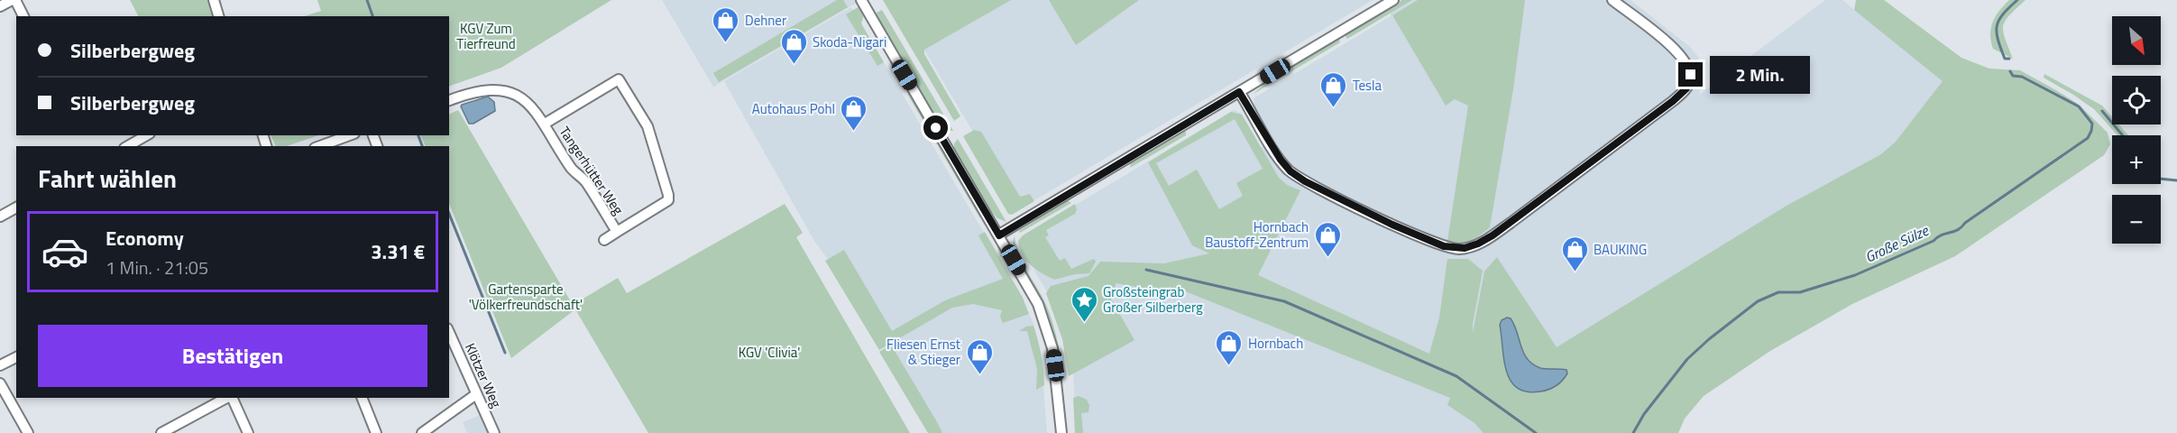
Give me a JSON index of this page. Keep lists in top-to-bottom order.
{
  "streets": {
    "street": ["Tangerhütter Weg", "Klötzer Weg"]
  },
  "water": ["Große Sülze"],
  "parks": ["KGV Zum Tierfreund", "Gartensparte 'Völkerfreundschaft'", "KGV 'Clivia'"],
  "places": {
    "shop": [
      "Dehner",
      "Skoda-Nigari",
      "Tesla",
      "Autohaus Pohl",
      "Hornbach Baustoff-Zentrum",
      "BAUKING",
      "Hornbach",
      "Fliesen Ernst & Stieger"
    ],
    "place": ["Großsteingrab Großer Silberberg"]
  },
  "north": "bottom right",
  "page": {
    "map_buttons": ["+", "−"],
    "banner": ["Silberbergweg", "Silberbergweg"],
    "bubble": "2 Min.",
    "heading": "Fahrt wählen",
    "list": [
      {
        "name": "Economy",
        "note": "1 Min. · 21:05",
        "value": "3.31 €"
      }
    ],
    "buttons": "Bestätigen"
  }
}
